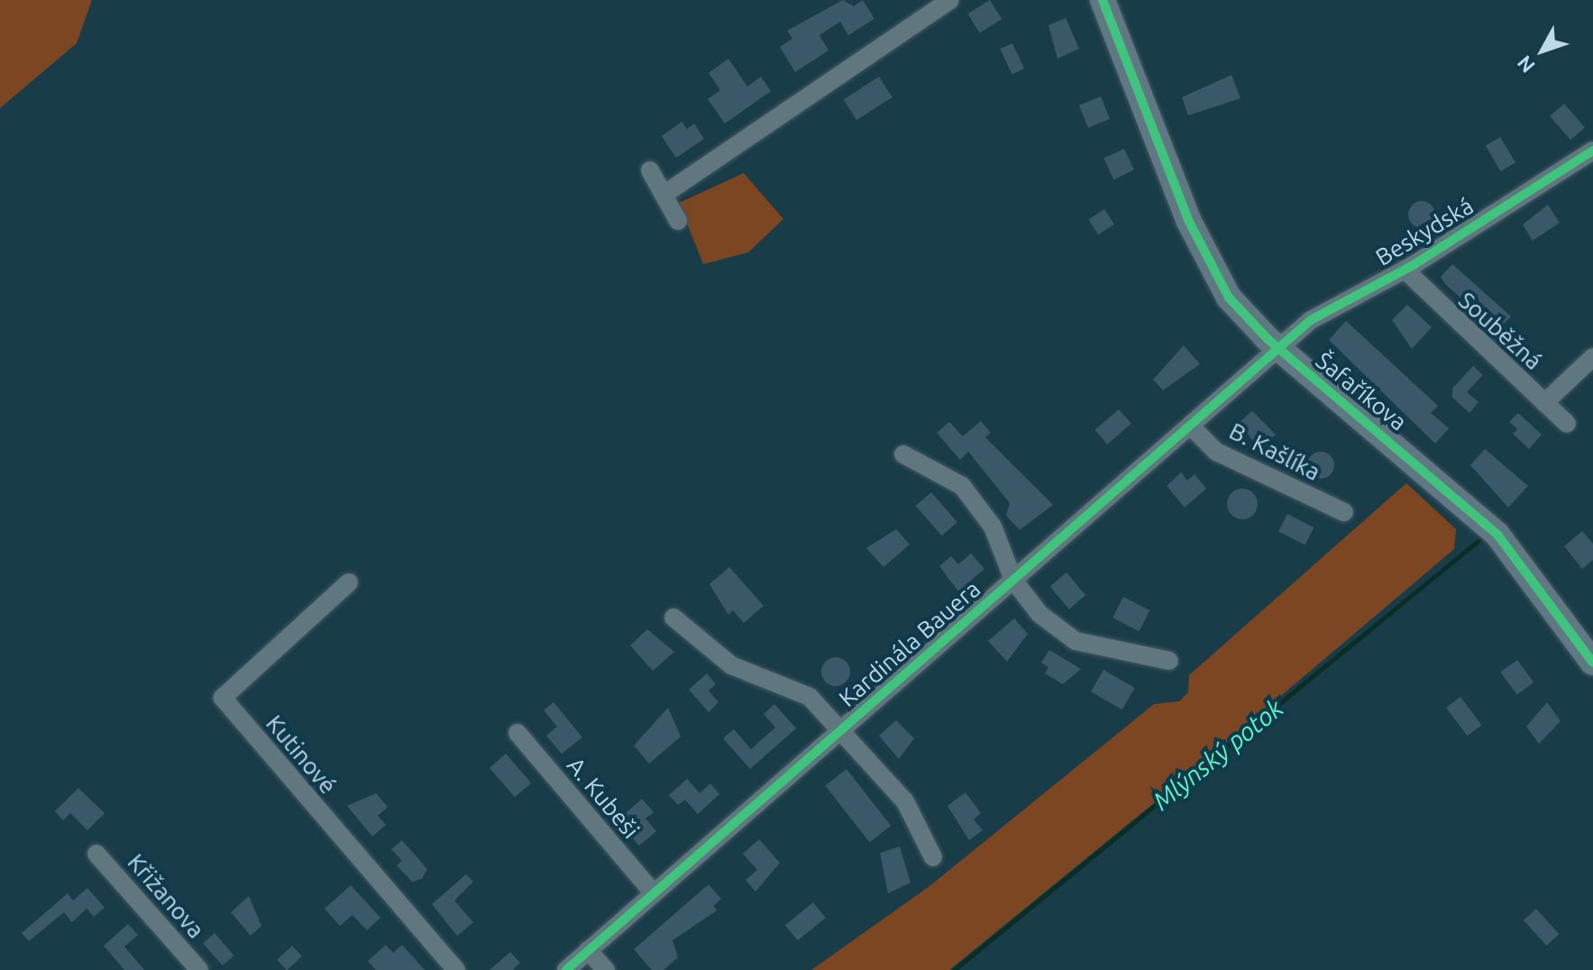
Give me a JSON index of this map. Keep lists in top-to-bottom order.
{
  "streets": {
    "street": [
      "Beskydská",
      "Souběžná",
      "Šafaříkova",
      "B. Kašlíka",
      "Kardinála Bauera",
      "Kutinové",
      "A. Kubeši",
      "Křižanova"
    ]
  },
  "crossings": [
    ["Beskydská", "Souběžná"],
    ["Beskydská", "Šafaříkova"],
    ["Beskydská", "Kardinála Bauera"],
    ["Šafaříkova", "Kardinála Bauera"],
    ["B. Kašlíka", "Kardinála Bauera"],
    ["Kardinála Bauera", "A. Kubeši"]
  ],
  "water": ["Mlýnský potok"],
  "north": "bottom left"
}
